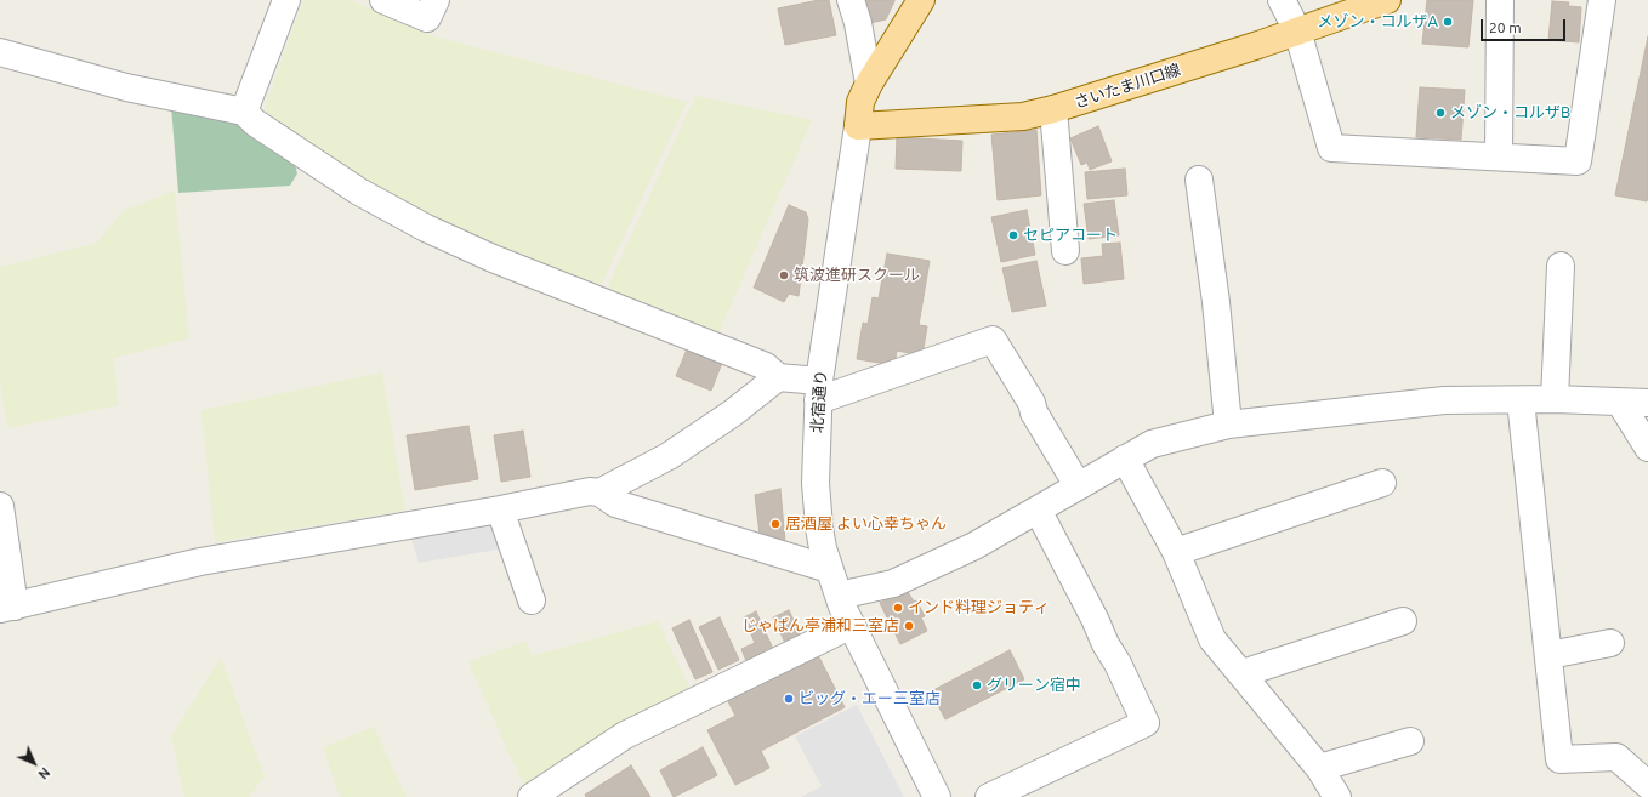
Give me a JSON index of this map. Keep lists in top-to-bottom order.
{
  "streets": {
    "main road": ["さいたま川口線", "北宿通り"]
  },
  "crossings": [
    ["さいたま川口線", "北宿通り"]
  ],
  "places": [
    "メゾン・コルザA",
    "メゾン・コルザB",
    "セピアコート",
    "筑波進研スクール",
    "居酒屋 よい心幸ちゃん",
    "インド料理ジョティ",
    "じゃぱん亭浦和三室店",
    "グリーン宿中",
    "ビッグ・エー三室店"
  ],
  "scale_bar": "20 m",
  "north": "bottom right"
}
